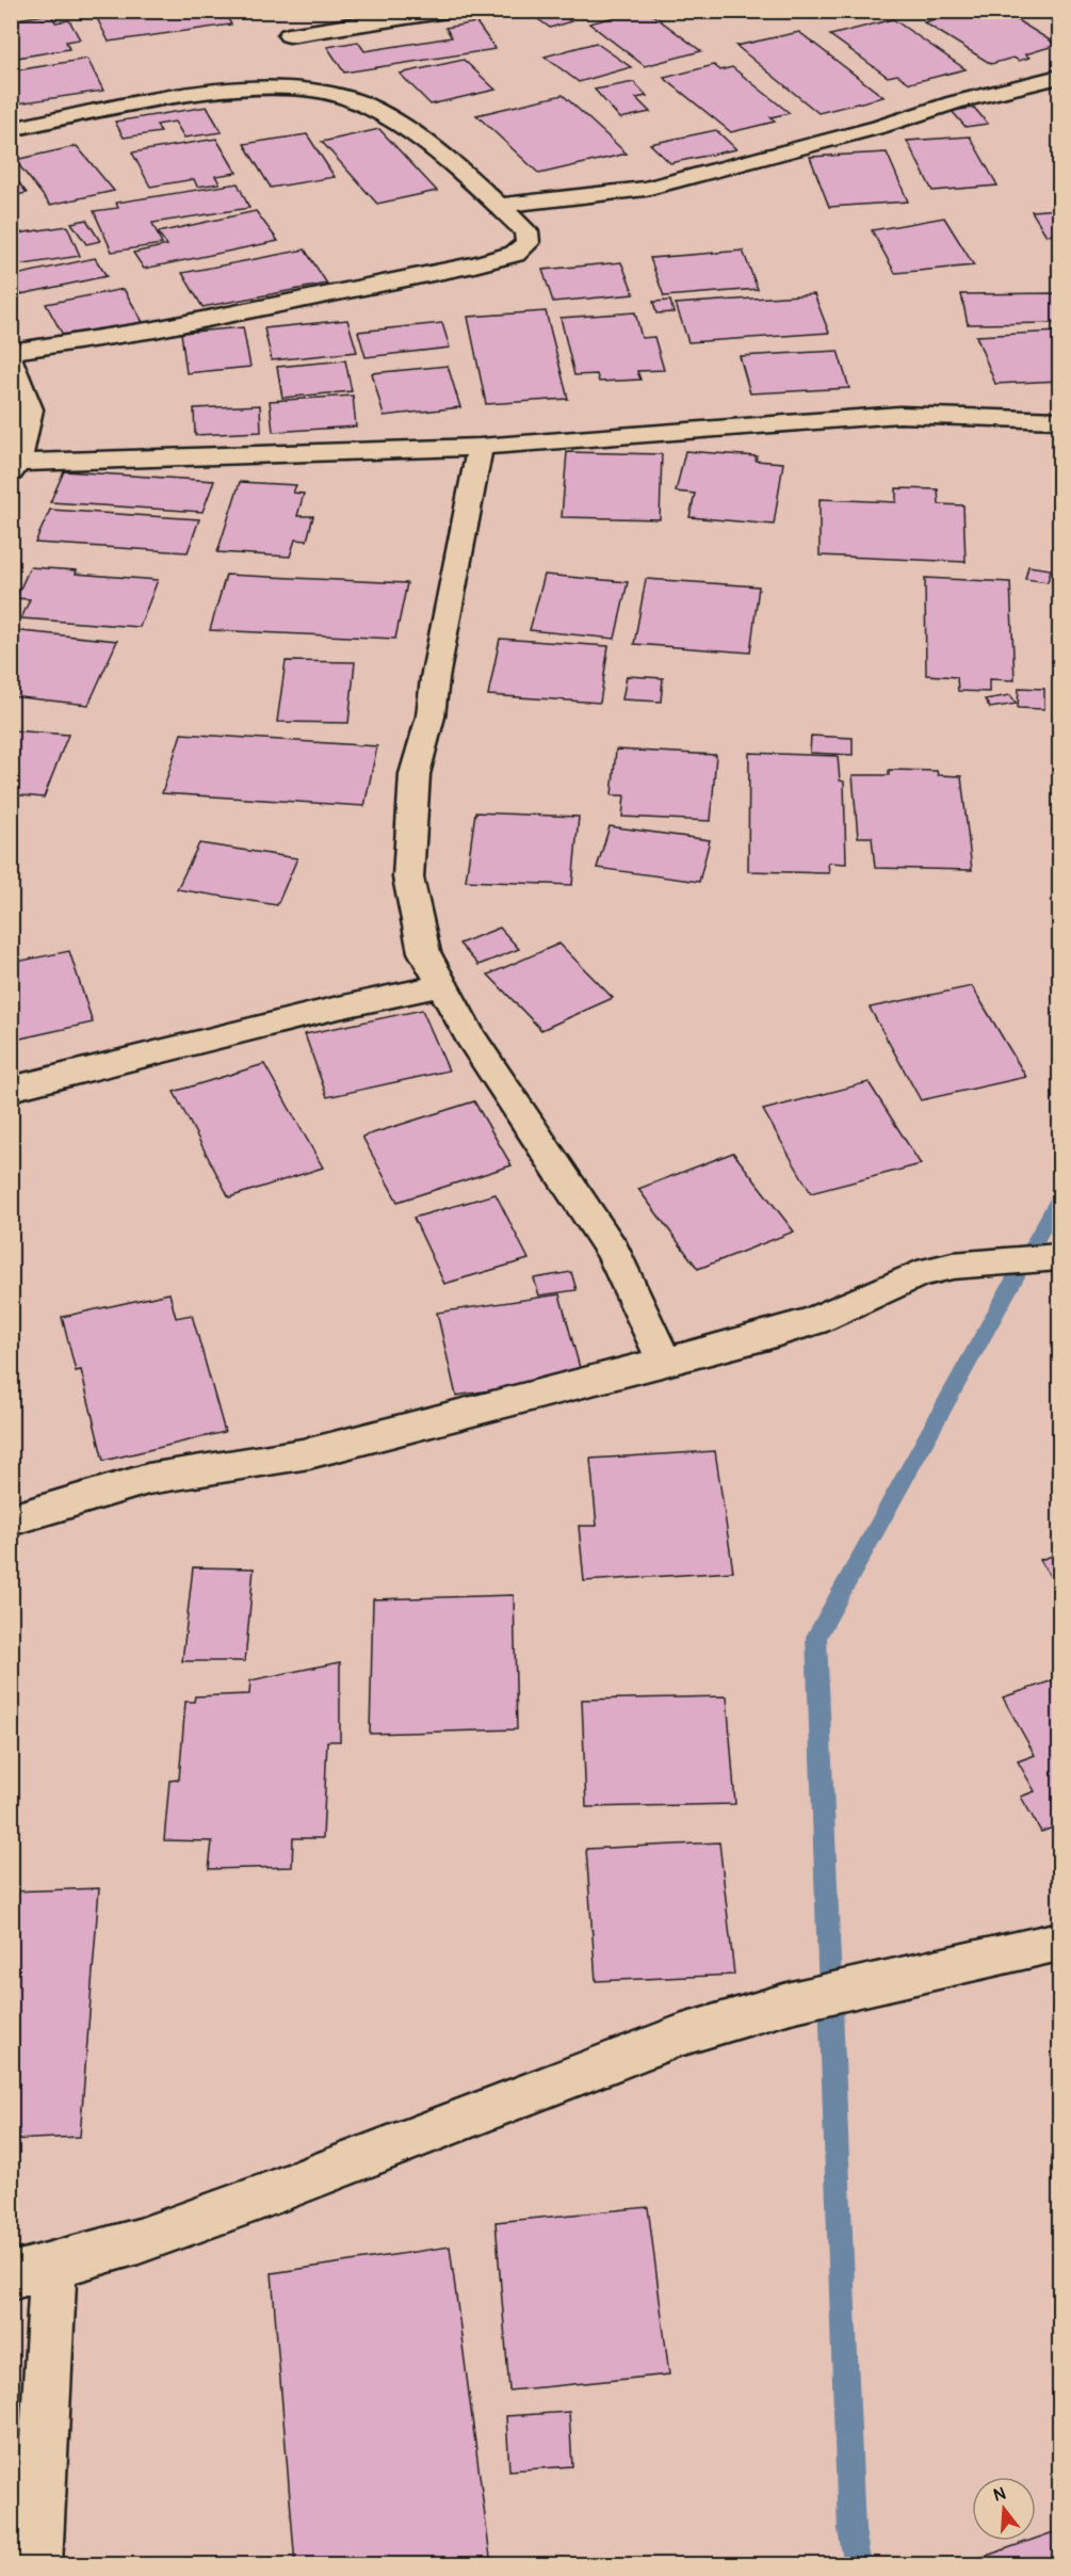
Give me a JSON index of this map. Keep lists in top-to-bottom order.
{
  "north": "top"
}
